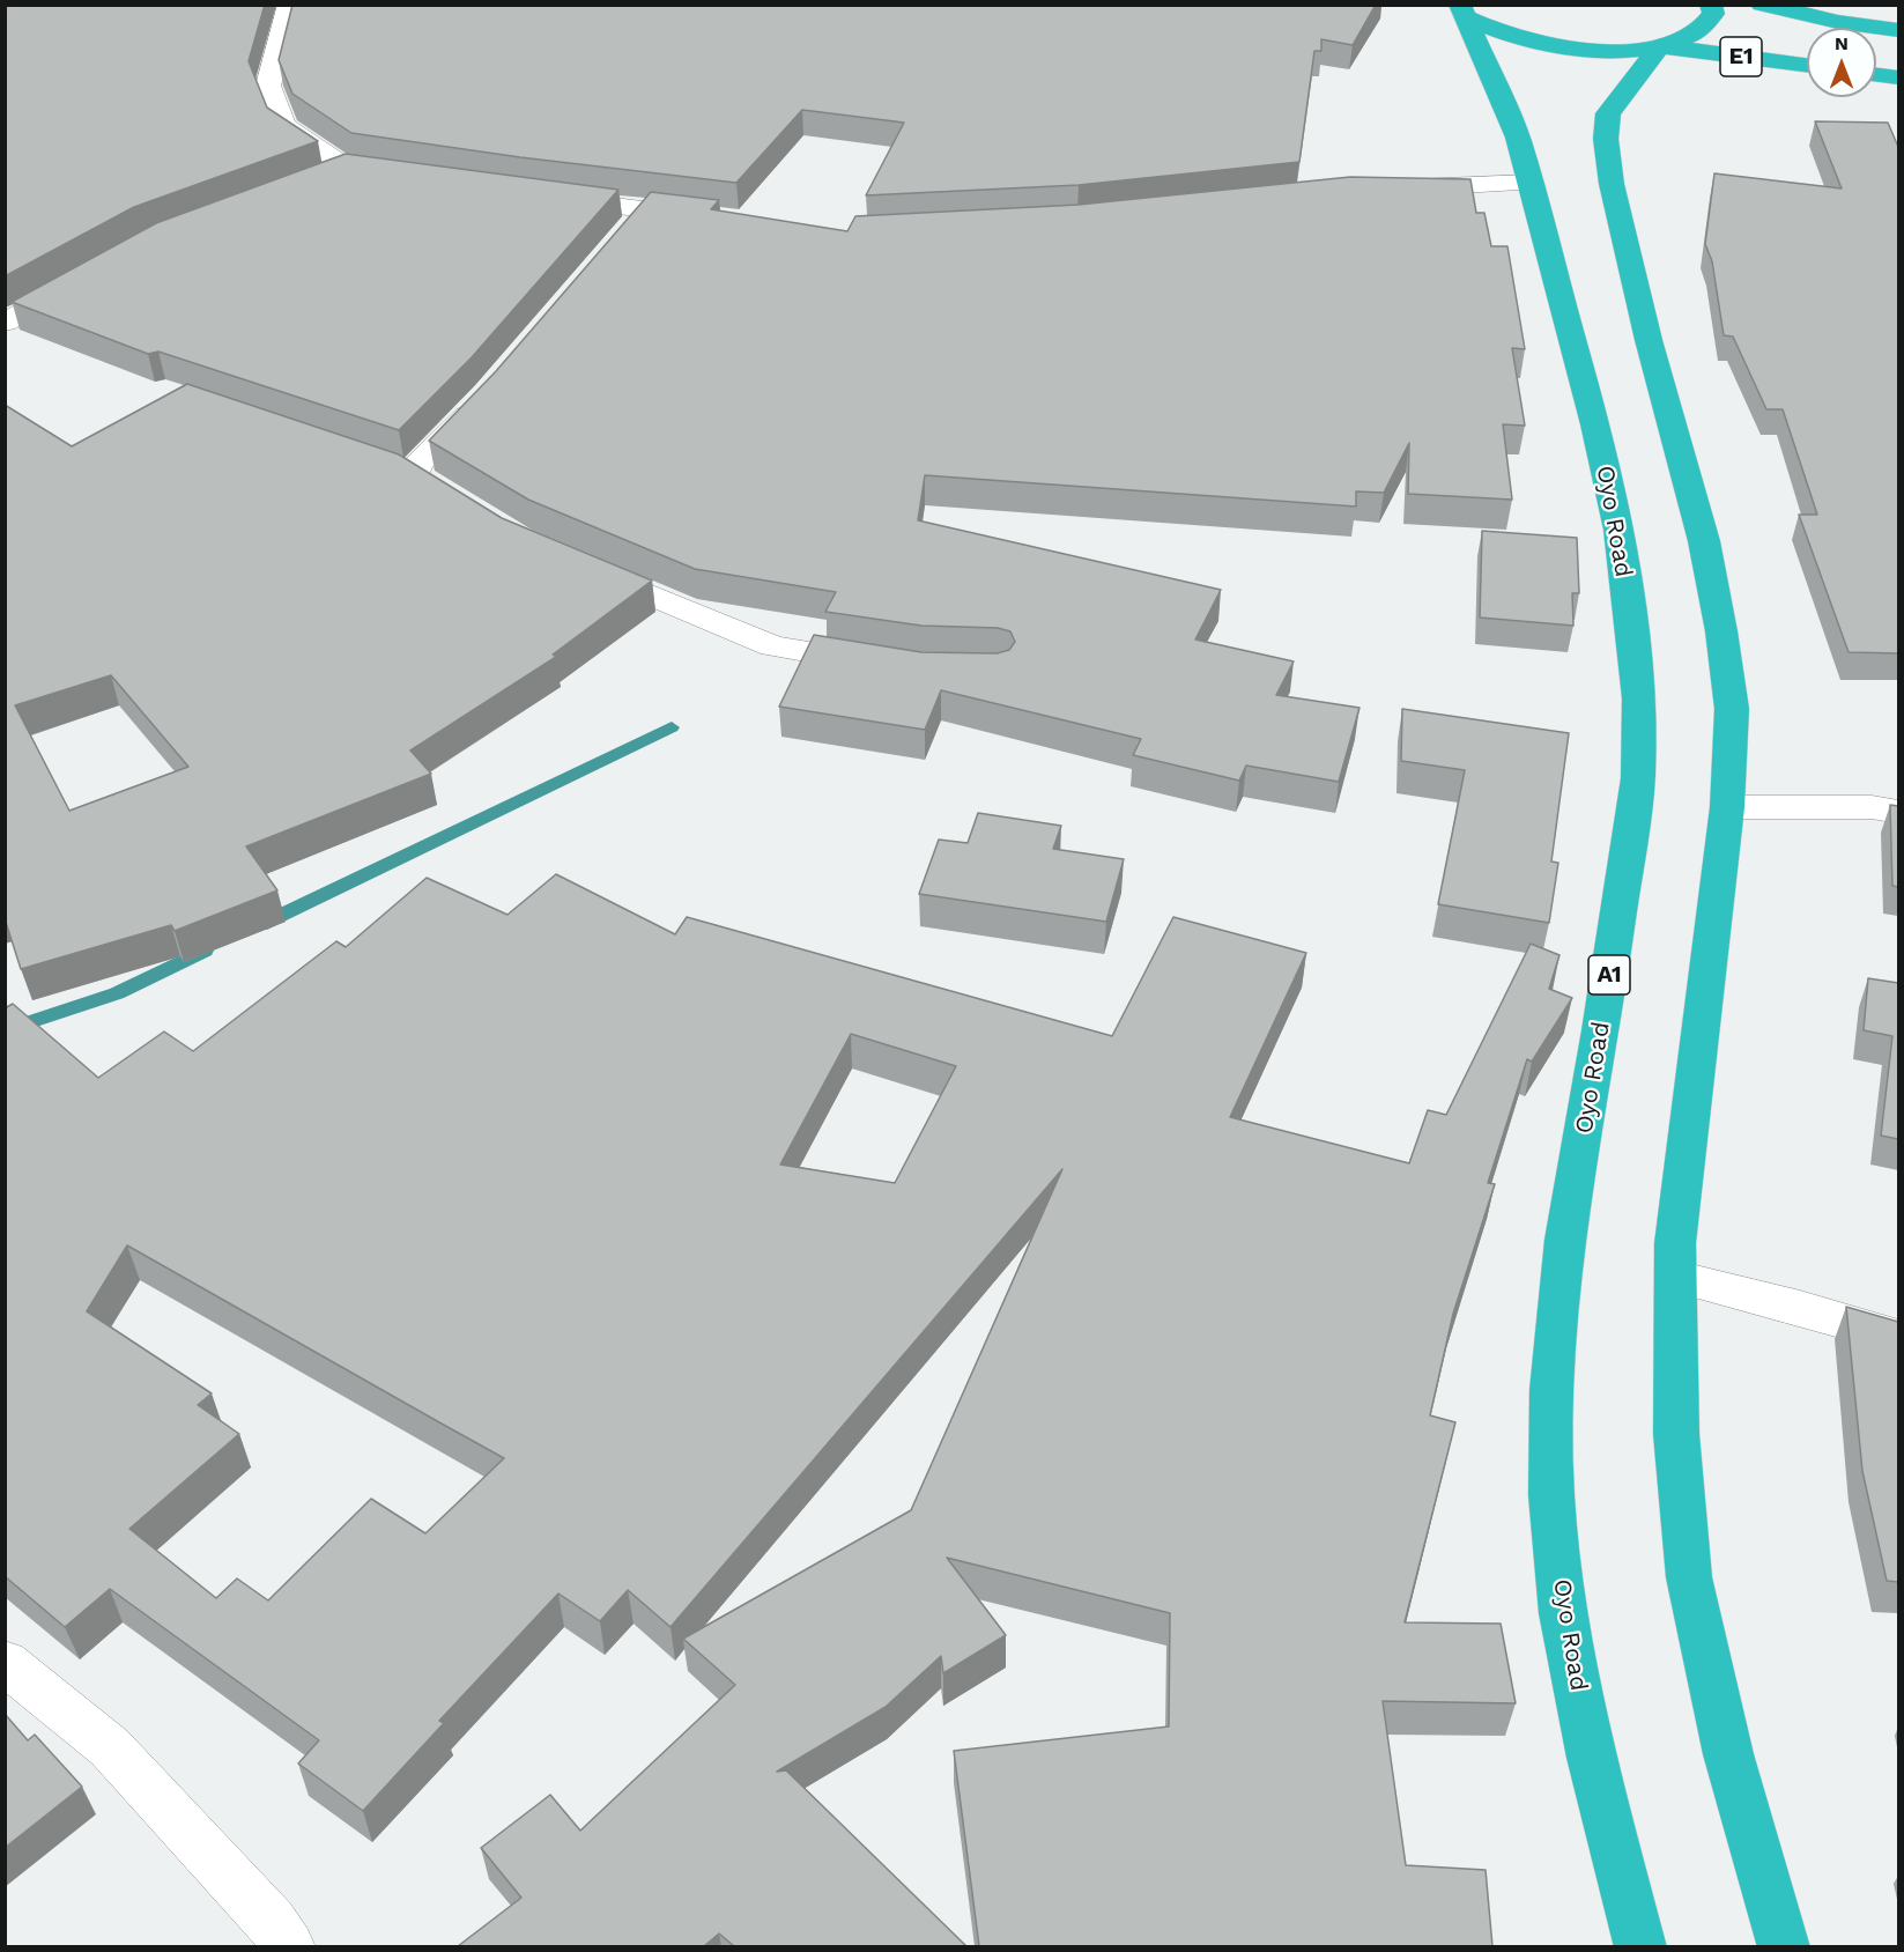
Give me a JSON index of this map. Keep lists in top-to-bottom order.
{
  "streets": {
    "highway": ["E1", "Oyo Road", "A1"]
  },
  "north": "top"
}
